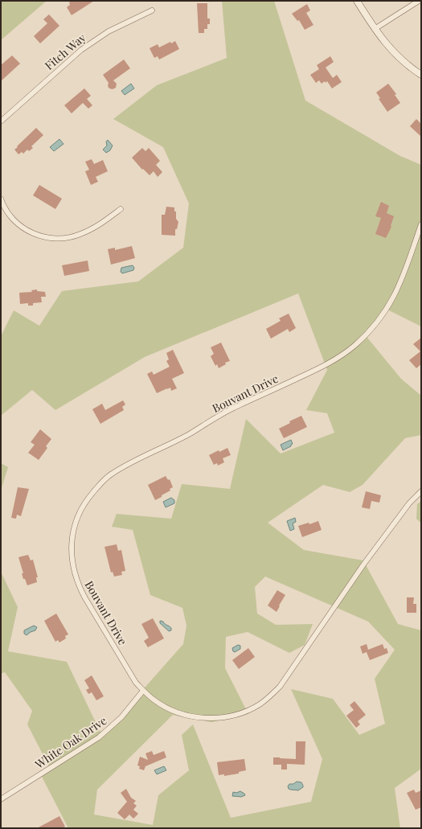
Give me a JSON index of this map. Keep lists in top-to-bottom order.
{
  "streets": {
    "street": ["Fitch Way", "Bouvant Drive", "White Oak Drive"]
  },
  "crossings": [
    ["Bouvant Drive", "White Oak Drive"]
  ]
}
